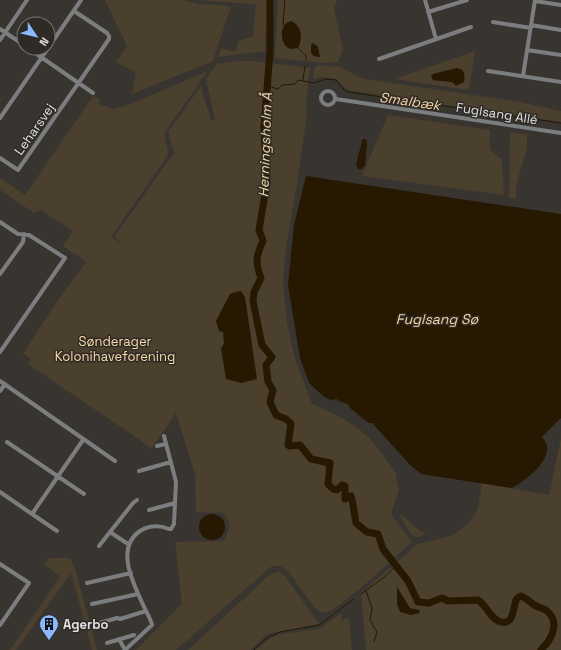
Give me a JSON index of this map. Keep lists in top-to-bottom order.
{
  "streets": {
    "street": ["Fuglsang Allé", "Leharsvej"]
  },
  "water": ["Smalbæk", "Herningsholm Å", "Fuglsang Sø"],
  "parks": ["Sønderager Kolonihaveforening"],
  "places": {
    "building": ["Agerbo"]
  },
  "north": "bottom right"
}
